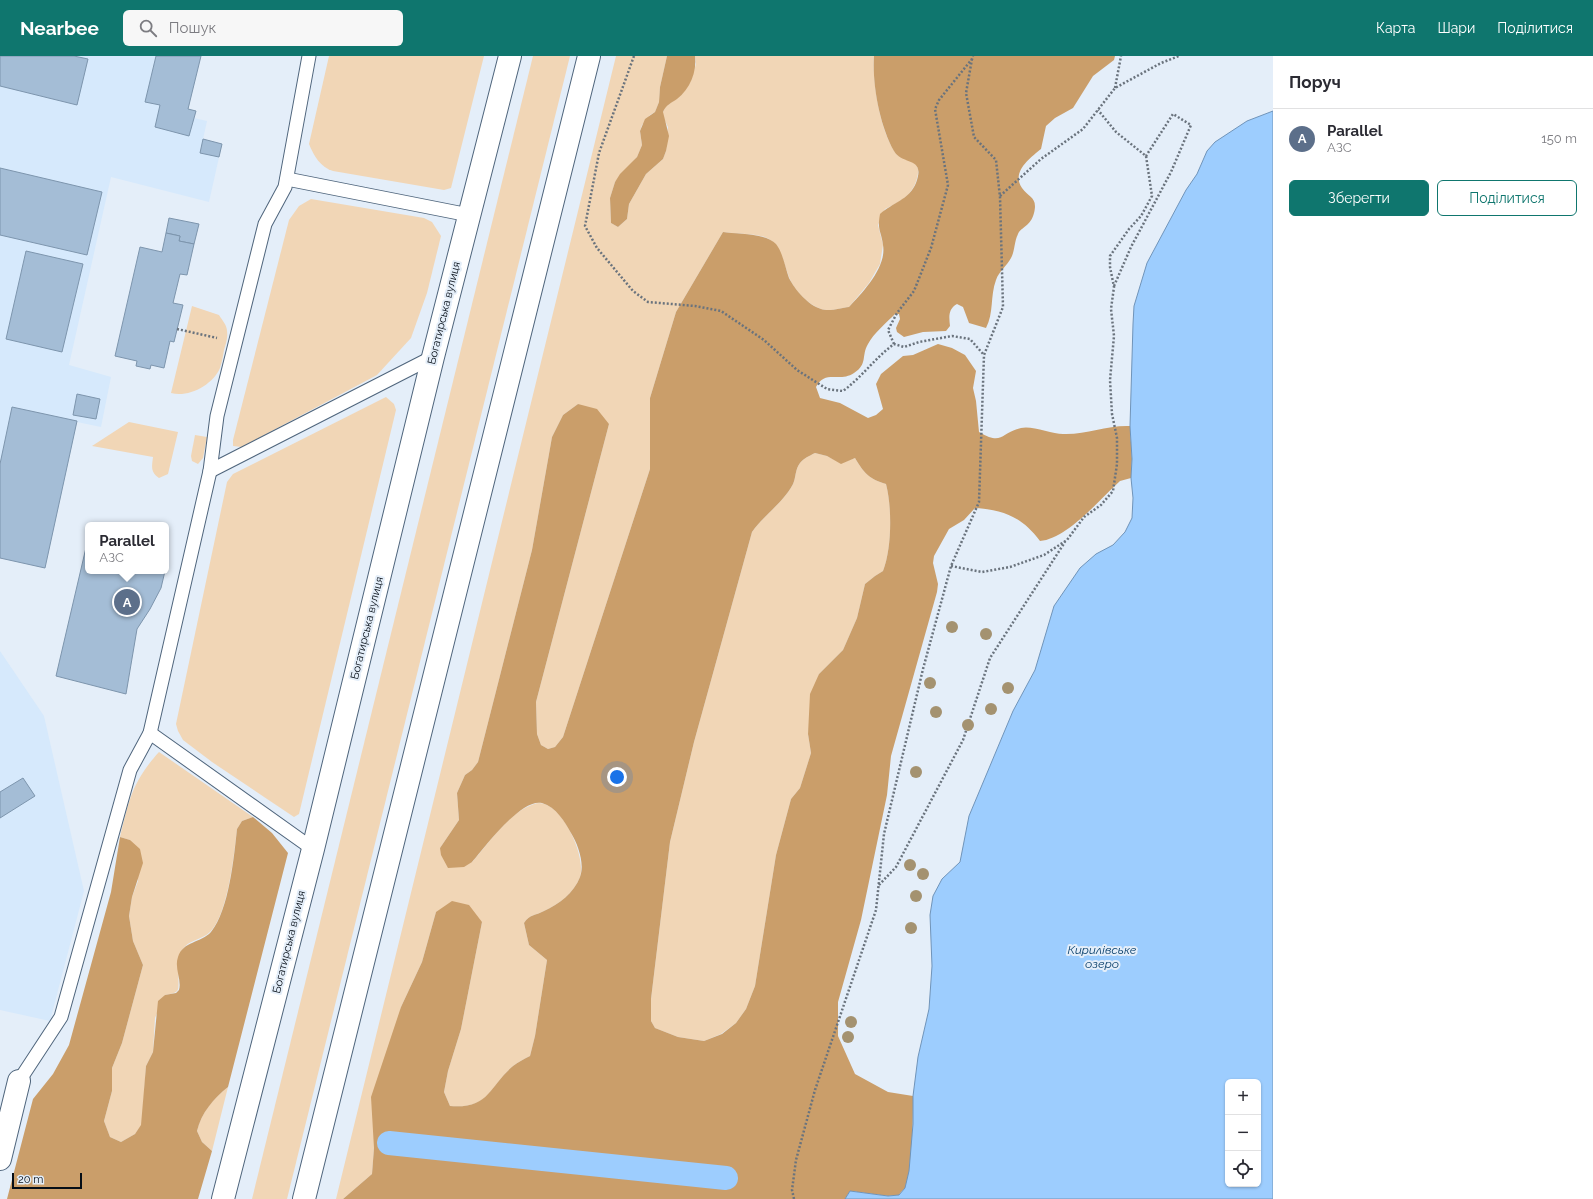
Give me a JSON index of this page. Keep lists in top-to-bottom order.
{
  "streets": {
    "main road": ["Богатирська вулиця"]
  },
  "water": ["Кирилівське озеро"],
  "scale_bar": "20 m",
  "page": {
    "header": "Nearbee",
    "search": "Пошук",
    "nav": ["Карта", "Шари", "Поділитися"],
    "heading": "Поруч",
    "list": [
      {
        "mark": "A",
        "name": "Parallel",
        "note": "АЗС",
        "value": "150 m"
      }
    ],
    "buttons": ["Зберегти", "Поділитися"],
    "popup": ["Parallel", "АЗС"],
    "pins": "A",
    "map_buttons": ["+", "−"],
    "scale": "20 m"
  }
}
